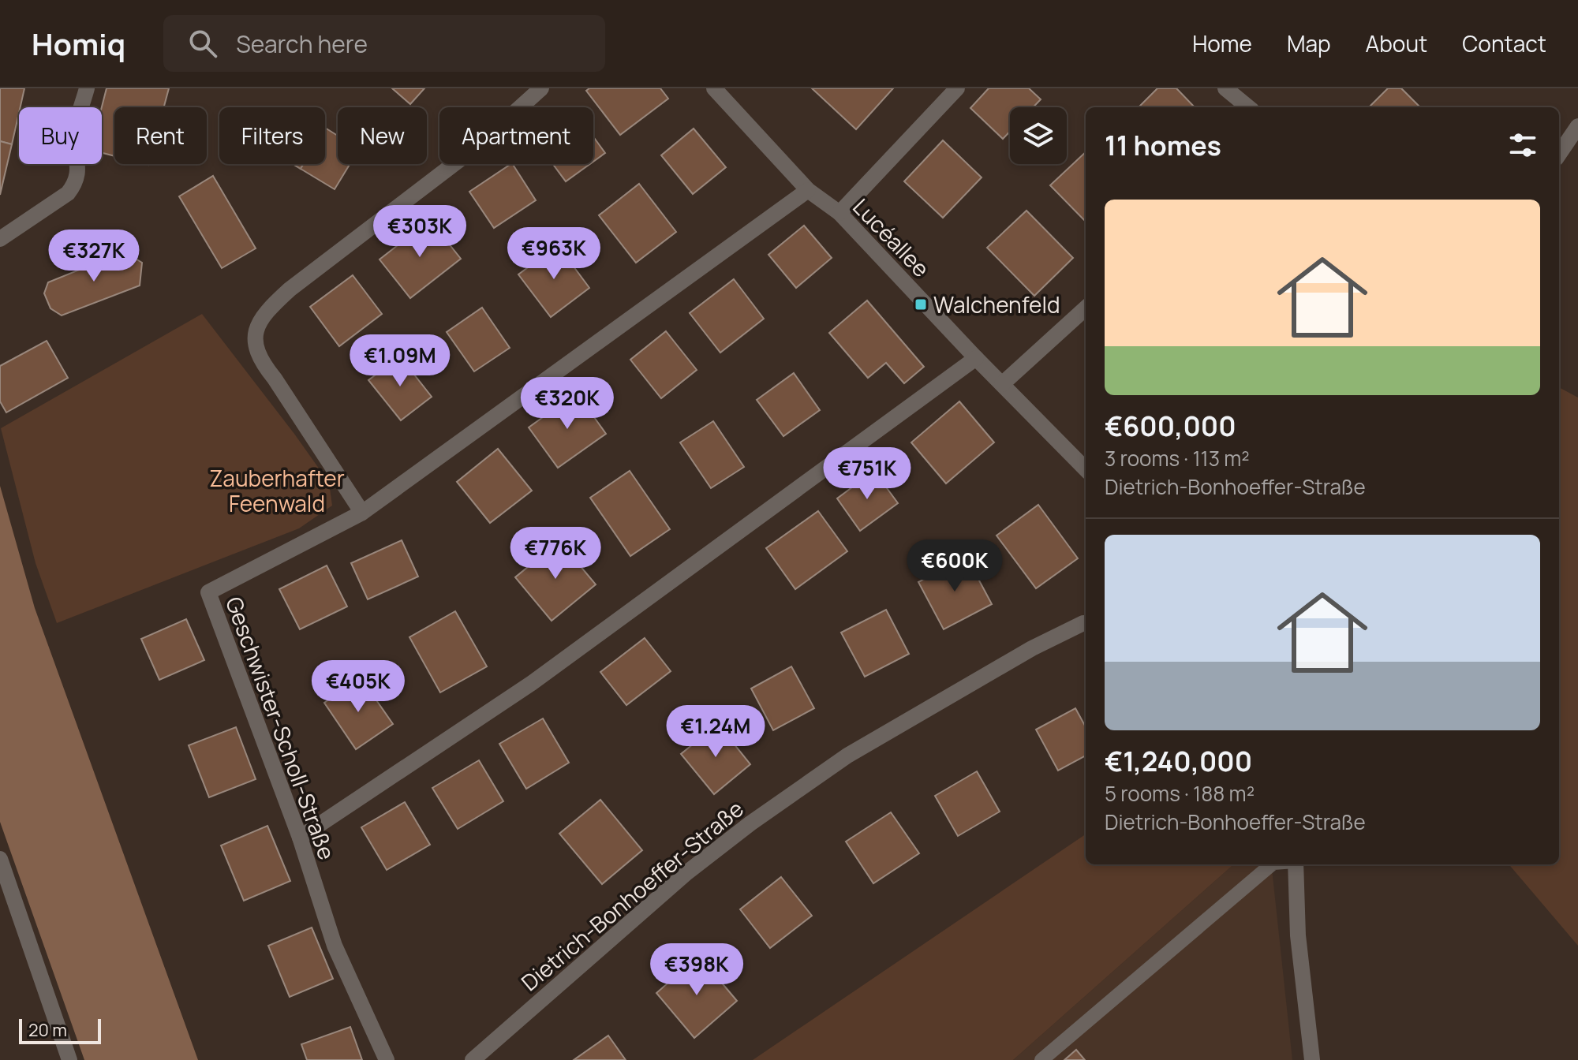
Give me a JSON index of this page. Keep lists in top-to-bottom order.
{
  "streets": {
    "street": ["Lucéallee", "Geschwister-Scholl-Straße", "Dietrich-Bonhoeffer-Straße"]
  },
  "parks": ["Zauberhafter Feenwald"],
  "places": {
    "transit": ["Walchenfeld"]
  },
  "scale_bar": "20 m",
  "page": {
    "header": "Homiq",
    "search": "Search here",
    "nav": [
      "Home",
      "Map",
      "About",
      "Contact"
    ],
    "chip": [
      "Buy",
      "Rent",
      "Filters",
      "New",
      "Apartment"
    ],
    "heading": "11 homes",
    "list": [
      {
        "name": "€600,000",
        "note": "3 rooms · 113 m² · Dietrich-Bonhoeffer-Straße"
      },
      {
        "name": "€1,240,000",
        "note": "5 rooms · 188 m² · Dietrich-Bonhoeffer-Straße"
      }
    ],
    "price": [
      "€303K",
      "€963K",
      "€327K",
      "€1.09M",
      "€320K",
      "€751K",
      "€776K",
      "€600K",
      "€405K",
      "€1.24M",
      "€398K"
    ],
    "scale": "20 m"
  }
}
